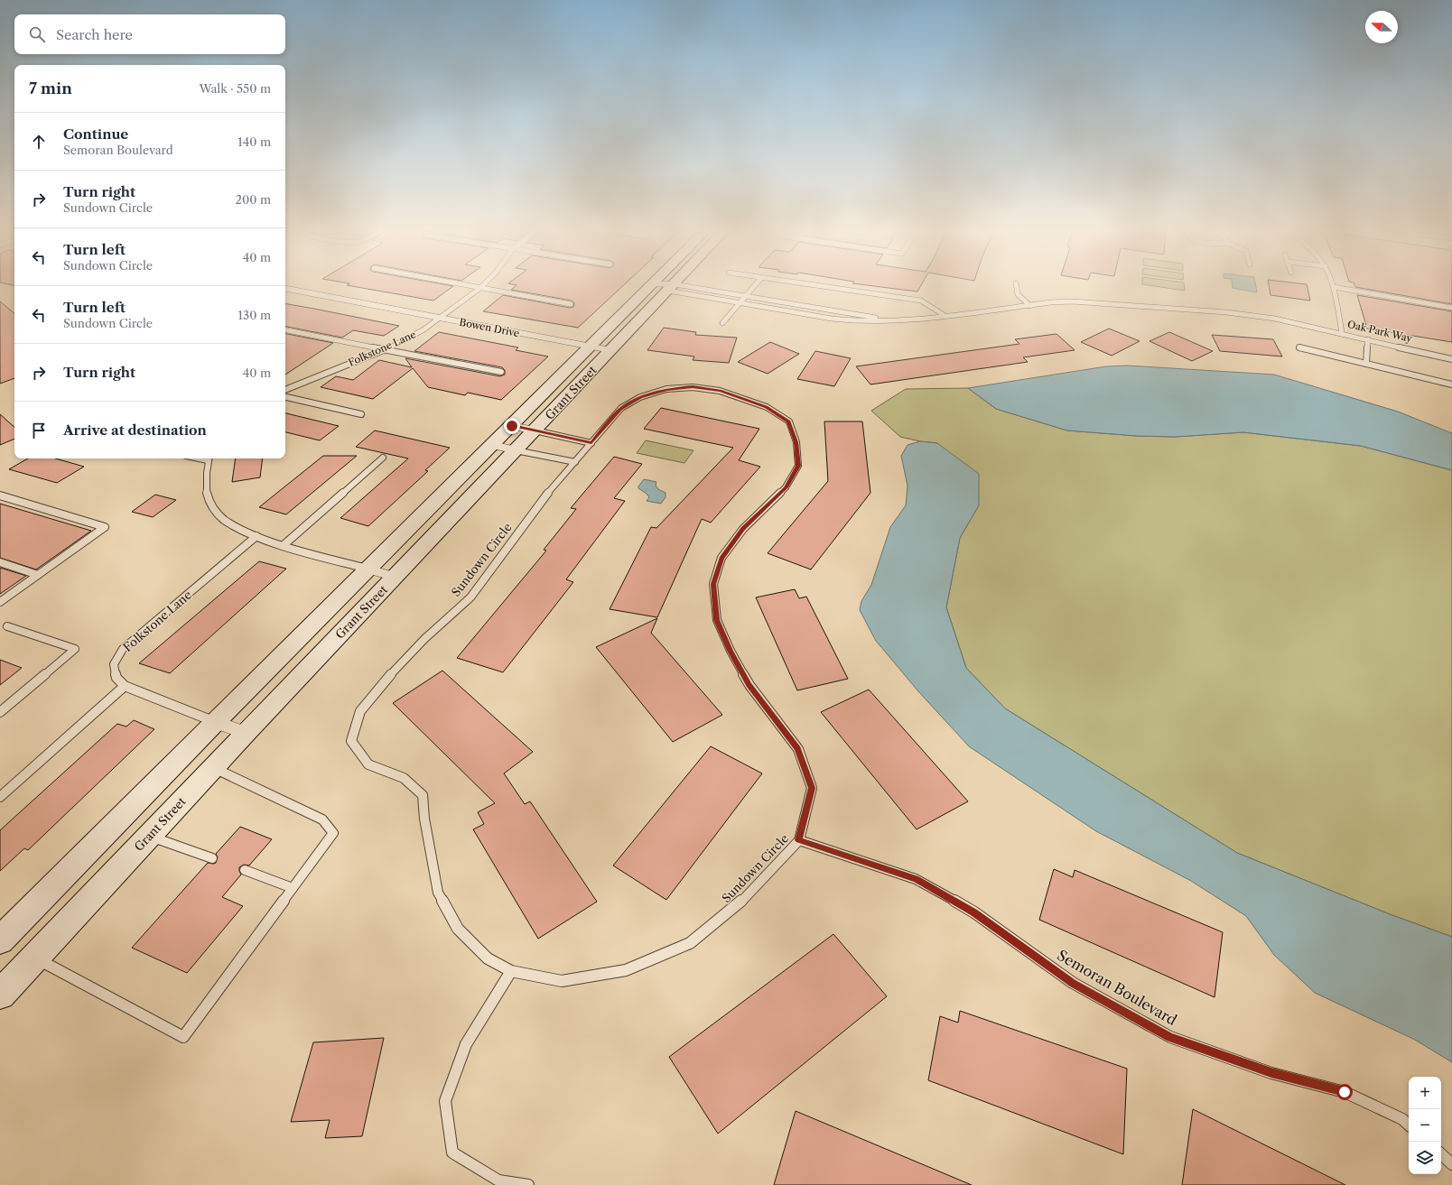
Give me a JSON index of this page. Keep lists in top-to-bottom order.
{
  "streets": {
    "street": ["Bowen Drive", "Oak Park Way", "Grant Street"],
    "lane": ["Folkstone Lane", "Sundown Circle", "Semoran Boulevard"]
  },
  "crossings": [
    ["Bowen Drive", "Folkstone Lane"],
    ["Bowen Drive", "Grant Street"],
    ["Oak Park Way", "Grant Street"],
    ["Sundown Circle", "Semoran Boulevard"]
  ],
  "north": "left",
  "page": {
    "search": "Search here",
    "heading": ["7 min", "Walk · 550 m"],
    "list": [
      ["Continue", "Semoran Boulevard", "140 m"],
      ["Turn right", "Sundown Circle", "200 m"],
      ["Turn left", "Sundown Circle", "40 m"],
      ["Turn left", "Sundown Circle", "130 m"],
      ["Turn right", "40 m"],
      "Arrive at destination"
    ],
    "map_buttons": ["+", "−"]
  }
}
